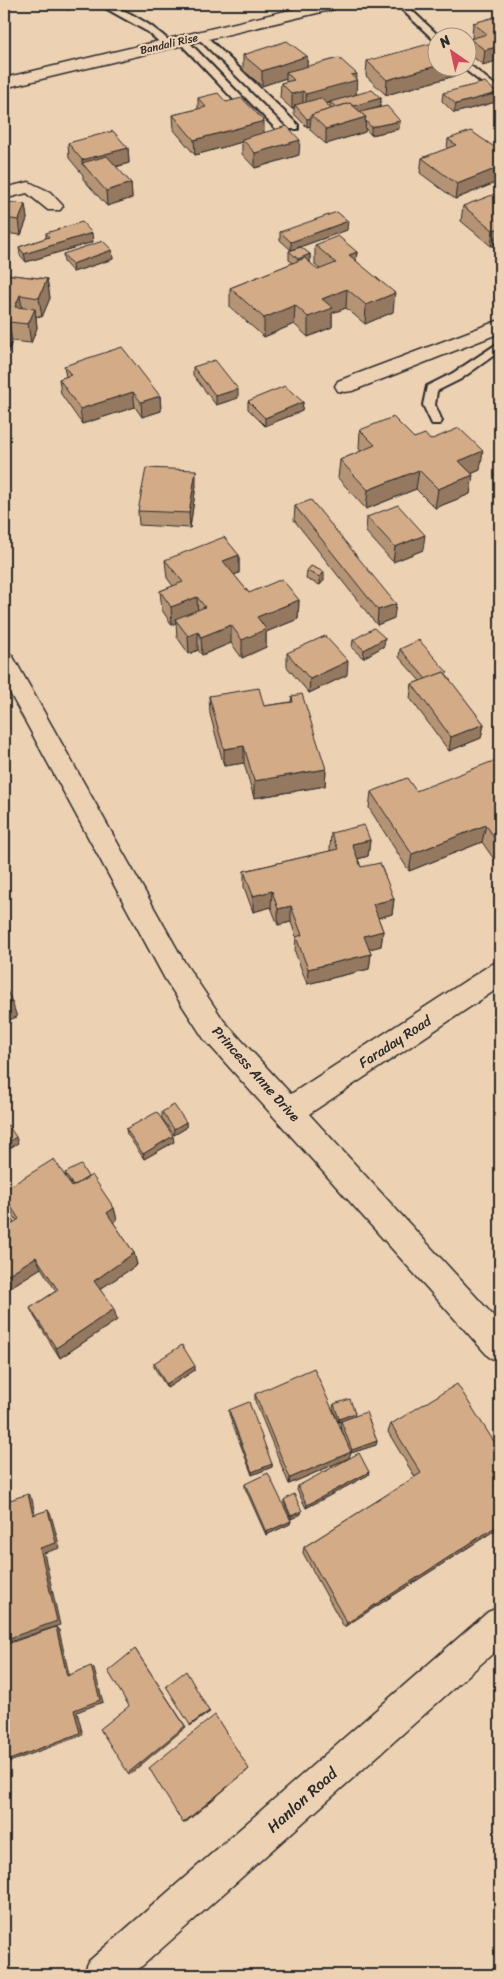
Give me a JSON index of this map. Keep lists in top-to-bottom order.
{
  "streets": {
    "street": [
      "Bandali Rise",
      "Faraday Road",
      "Princess Anne Drive",
      "Hanlon Road"
    ]
  },
  "crossings": [
    ["Faraday Road", "Princess Anne Drive"]
  ],
  "north": "top left"
}
